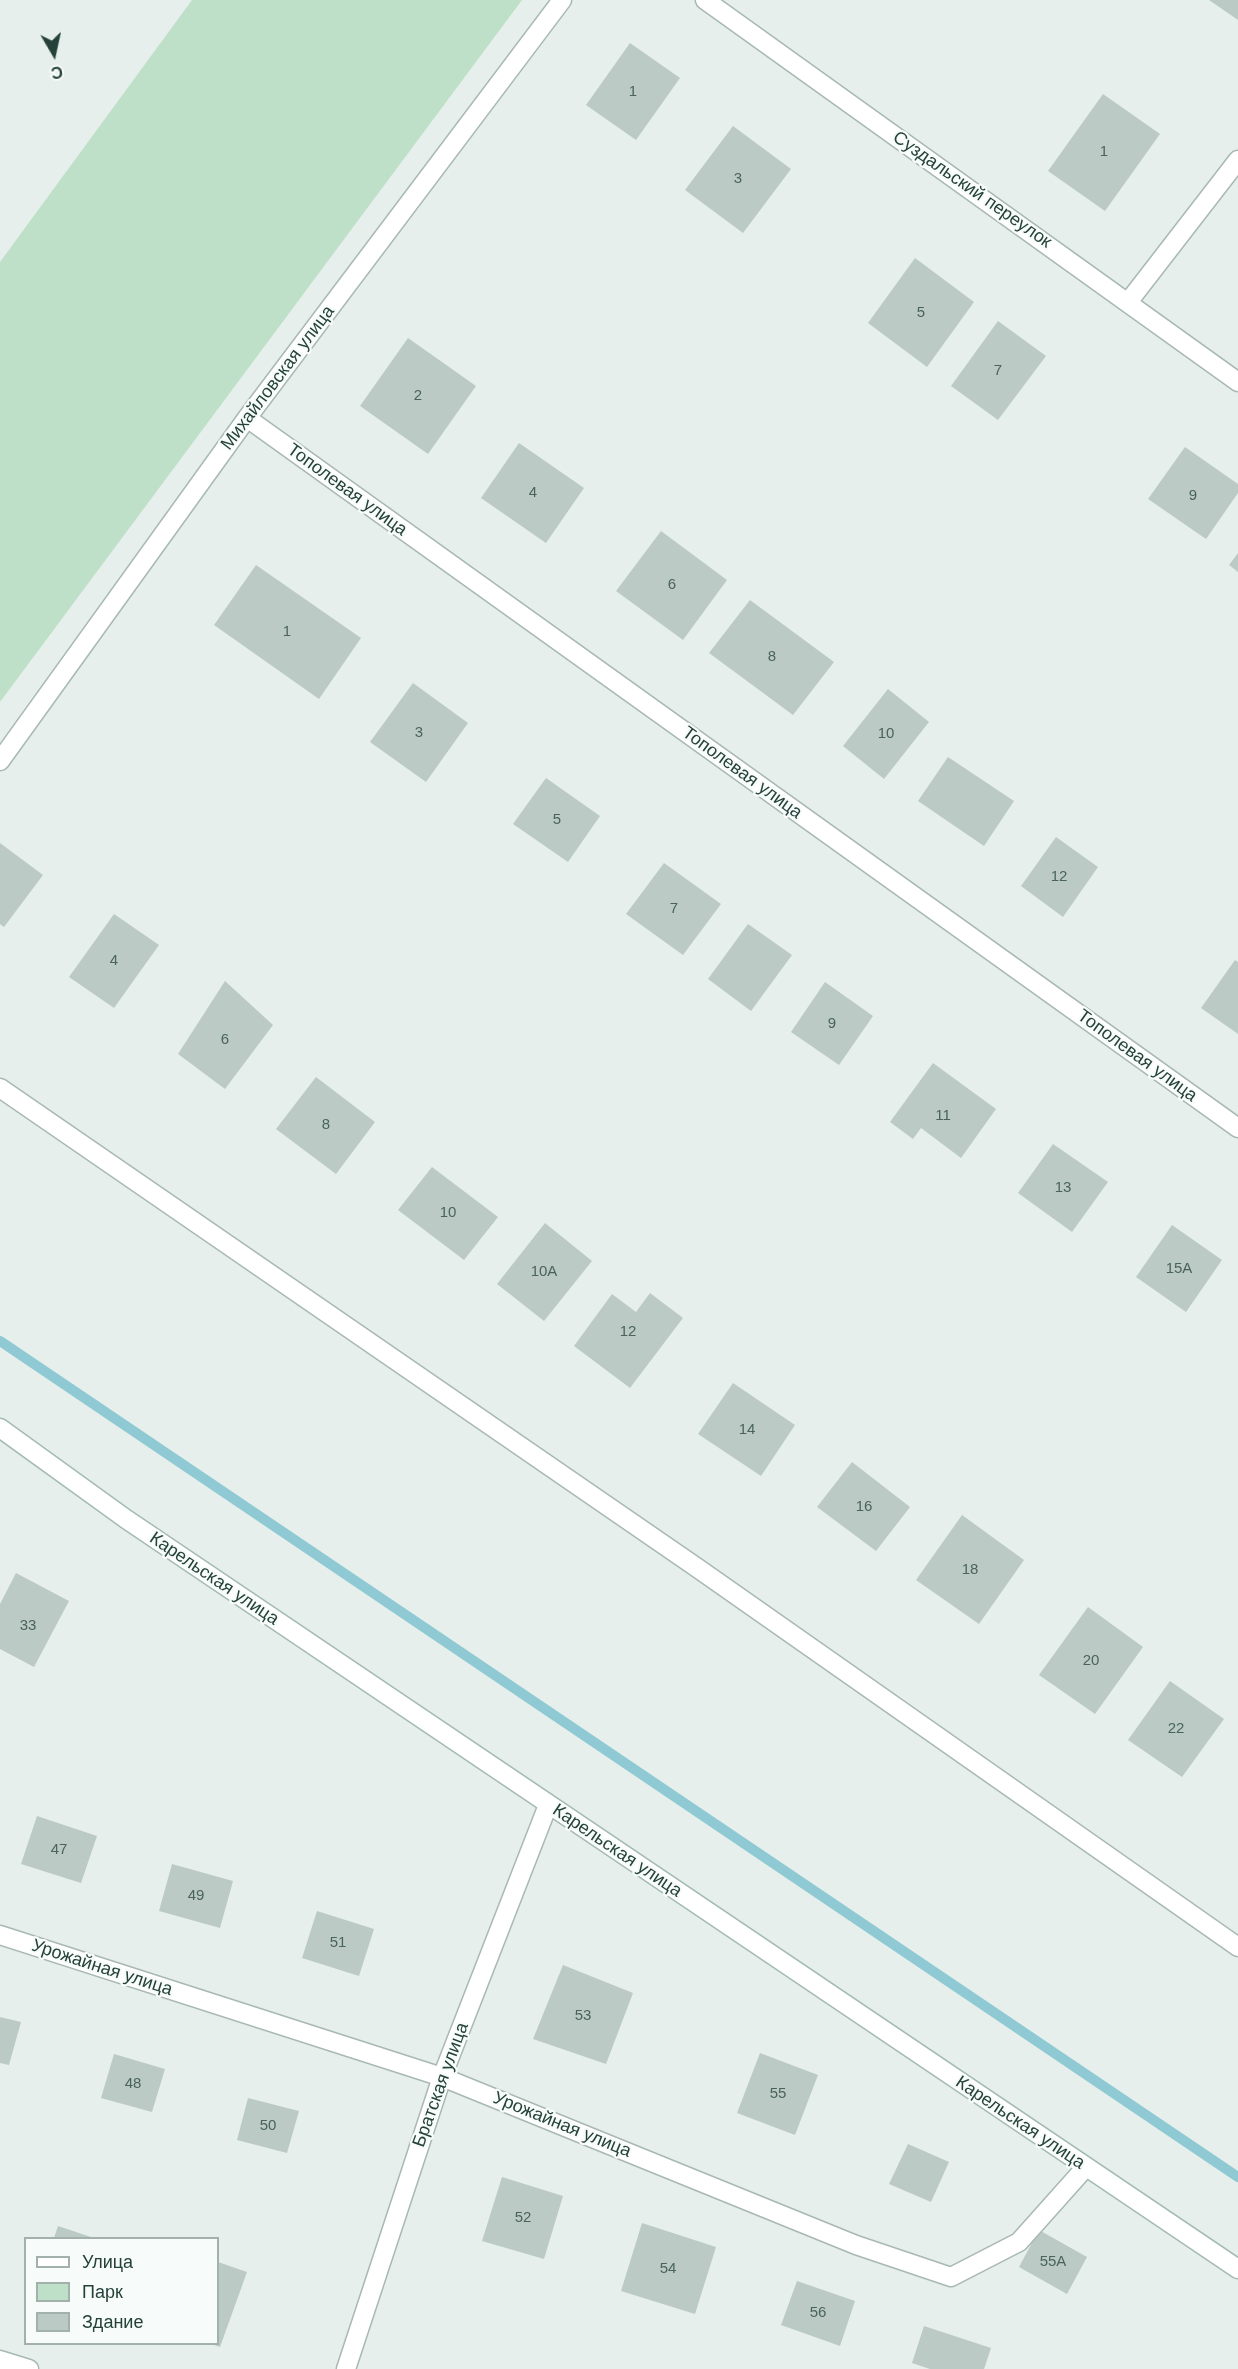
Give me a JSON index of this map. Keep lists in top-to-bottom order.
{
  "streets": {
    "street": [
      "Суздальский переулок",
      "Михайловская улица",
      "Тополевая улица",
      "Карельская улица",
      "Урожайная улица",
      "Братская улица"
    ]
  },
  "crossings": [
    ["Михайловская улица", "Тополевая улица"],
    ["Карельская улица", "Урожайная улица"],
    ["Карельская улица", "Братская улица"],
    ["Урожайная улица", "Братская улица"]
  ],
  "house_numbers": [
    "1",
    "1",
    "3",
    "5",
    "7",
    "2",
    "4",
    "9",
    "6",
    "1",
    "8",
    "3",
    "10",
    "5",
    "12",
    "7",
    "4",
    "9",
    "6",
    "11",
    "8",
    "13",
    "10",
    "15А",
    "10А",
    "12",
    "14",
    "16",
    "18",
    "33",
    "20",
    "22",
    "47",
    "49",
    "51",
    "53",
    "48",
    "55",
    "50",
    "52",
    "55А",
    "54",
    "56"
  ],
  "legend": ["Улица", "Парк", "Здание"],
  "north": "bottom"
}
